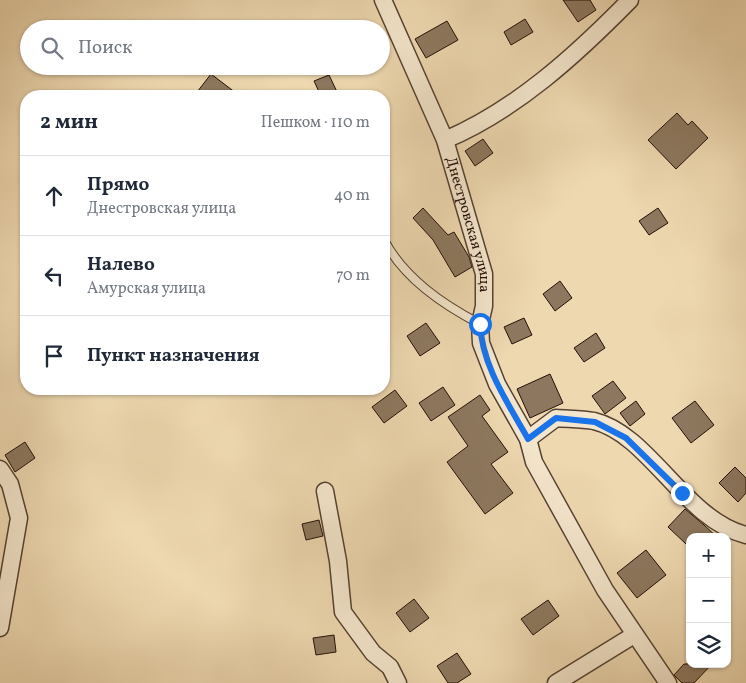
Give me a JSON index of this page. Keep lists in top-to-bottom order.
{
  "streets": {
    "street": ["Днестровская улица"]
  },
  "page": {
    "search": "Поиск",
    "heading": ["2 мин", "Пешком · 110 m"],
    "list": [
      ["Прямо", "Днестровская улица", "40 m"],
      ["Налево", "Амурская улица", "70 m"],
      "Пункт назначения"
    ],
    "map_buttons": ["+", "−"]
  }
}
